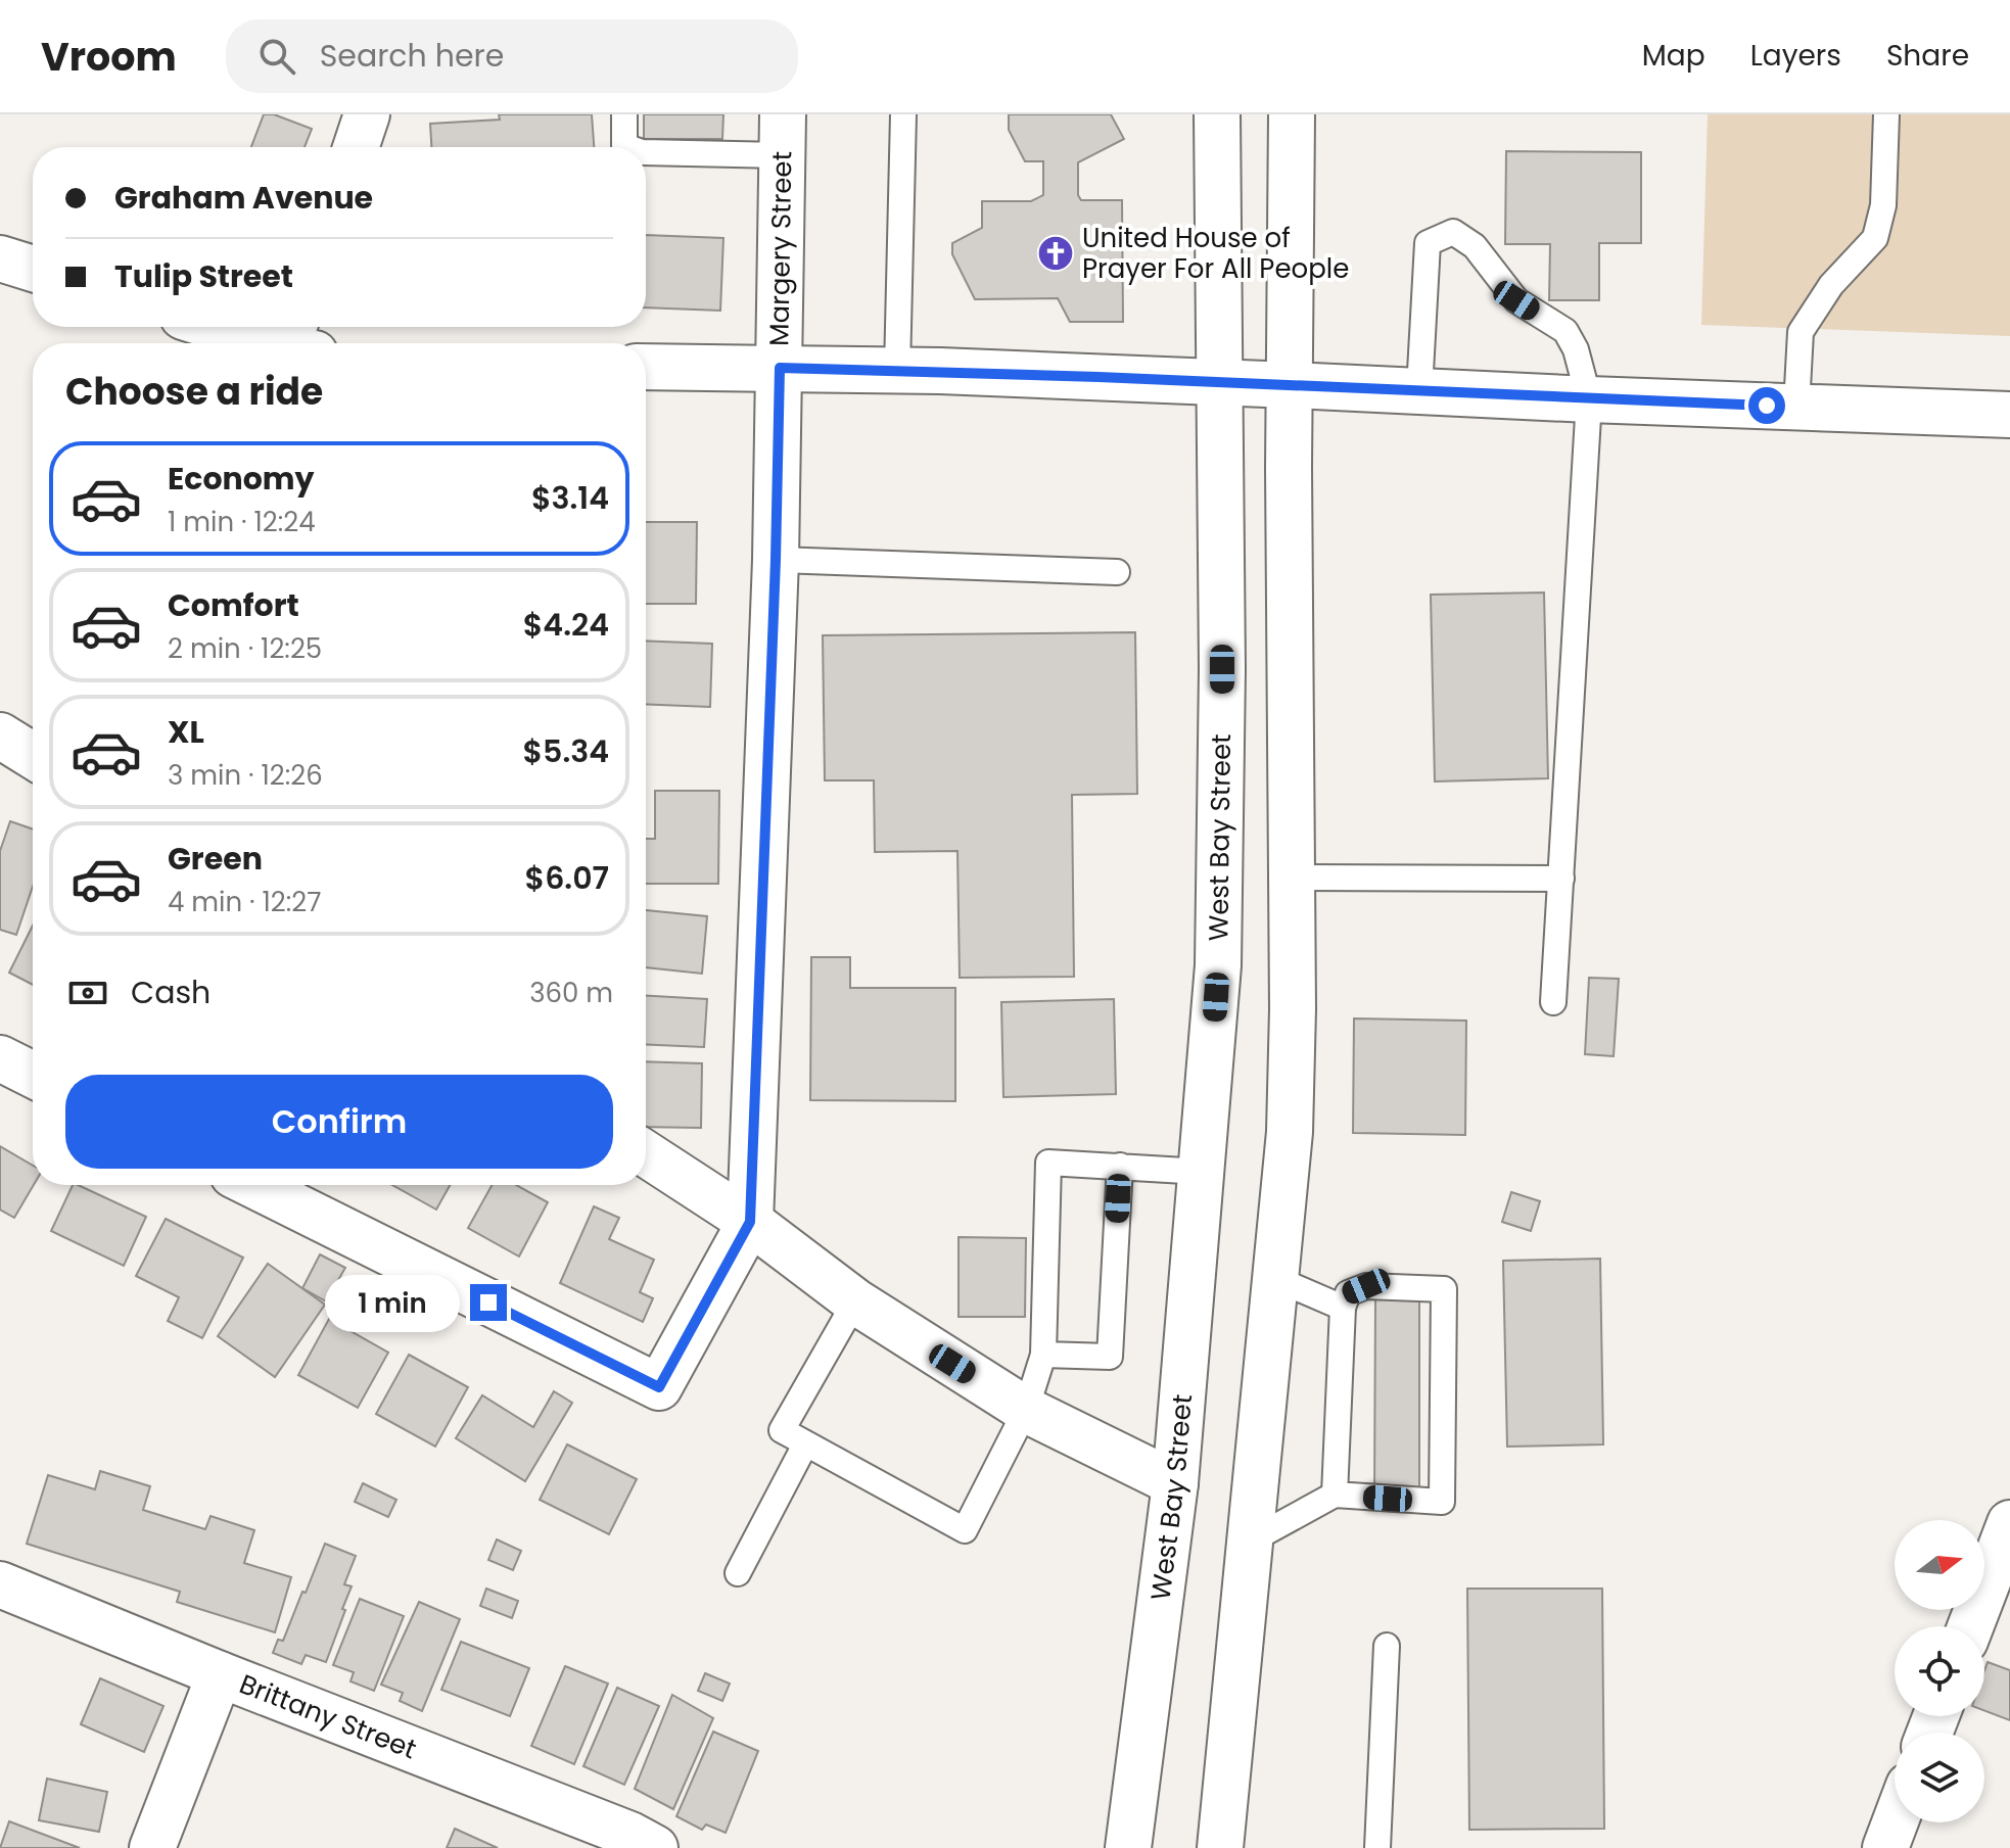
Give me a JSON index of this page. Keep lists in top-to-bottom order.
{
  "streets": {
    "street": ["Margery Street", "West Bay Street", "Brittany Street"]
  },
  "places": {
    "church": ["United House of Prayer For All People"]
  },
  "north": "right",
  "page": {
    "header": "Vroom",
    "search": "Search here",
    "nav": ["Map", "Layers", "Share"],
    "banner": ["Graham Avenue", "Tulip Street"],
    "heading": "Choose a ride",
    "list": [
      {
        "name": "Economy",
        "note": "1 min · 12:24",
        "value": "$3.14"
      },
      {
        "name": "Comfort",
        "note": "2 min · 12:25",
        "value": "$4.24"
      },
      {
        "name": "XL",
        "note": "3 min · 12:26",
        "value": "$5.34"
      },
      {
        "name": "Green",
        "note": "4 min · 12:27",
        "value": "$6.07"
      }
    ],
    "pay": ["Cash", "360 m"],
    "buttons": "Confirm",
    "bubble": "1 min"
  }
}
